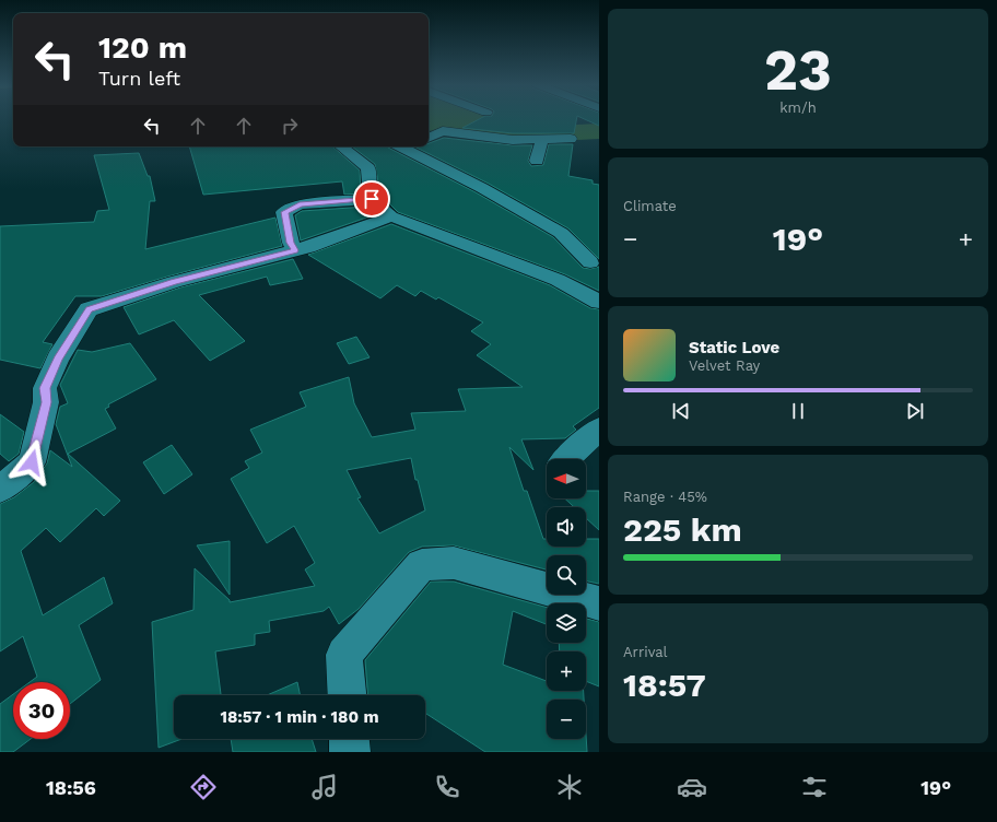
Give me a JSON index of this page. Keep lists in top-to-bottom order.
{
  "north": "left",
  "page": {
    "tile": [
      ["23", "km/h"],
      "Climate",
      ["Range · 45%", "225 km"],
      ["Arrival", "18:57"]
    ],
    "turn": ["120 m", "Turn left"],
    "heat": ["−", "19°", "+"],
    "song": ["Static Love", "Velvet Ray"],
    "map_buttons": ["+", "−"],
    "limit": "30",
    "trip": "18:57 · 1 min · 180 m",
    "tabs": ["18:56", "19°"]
  }
}
